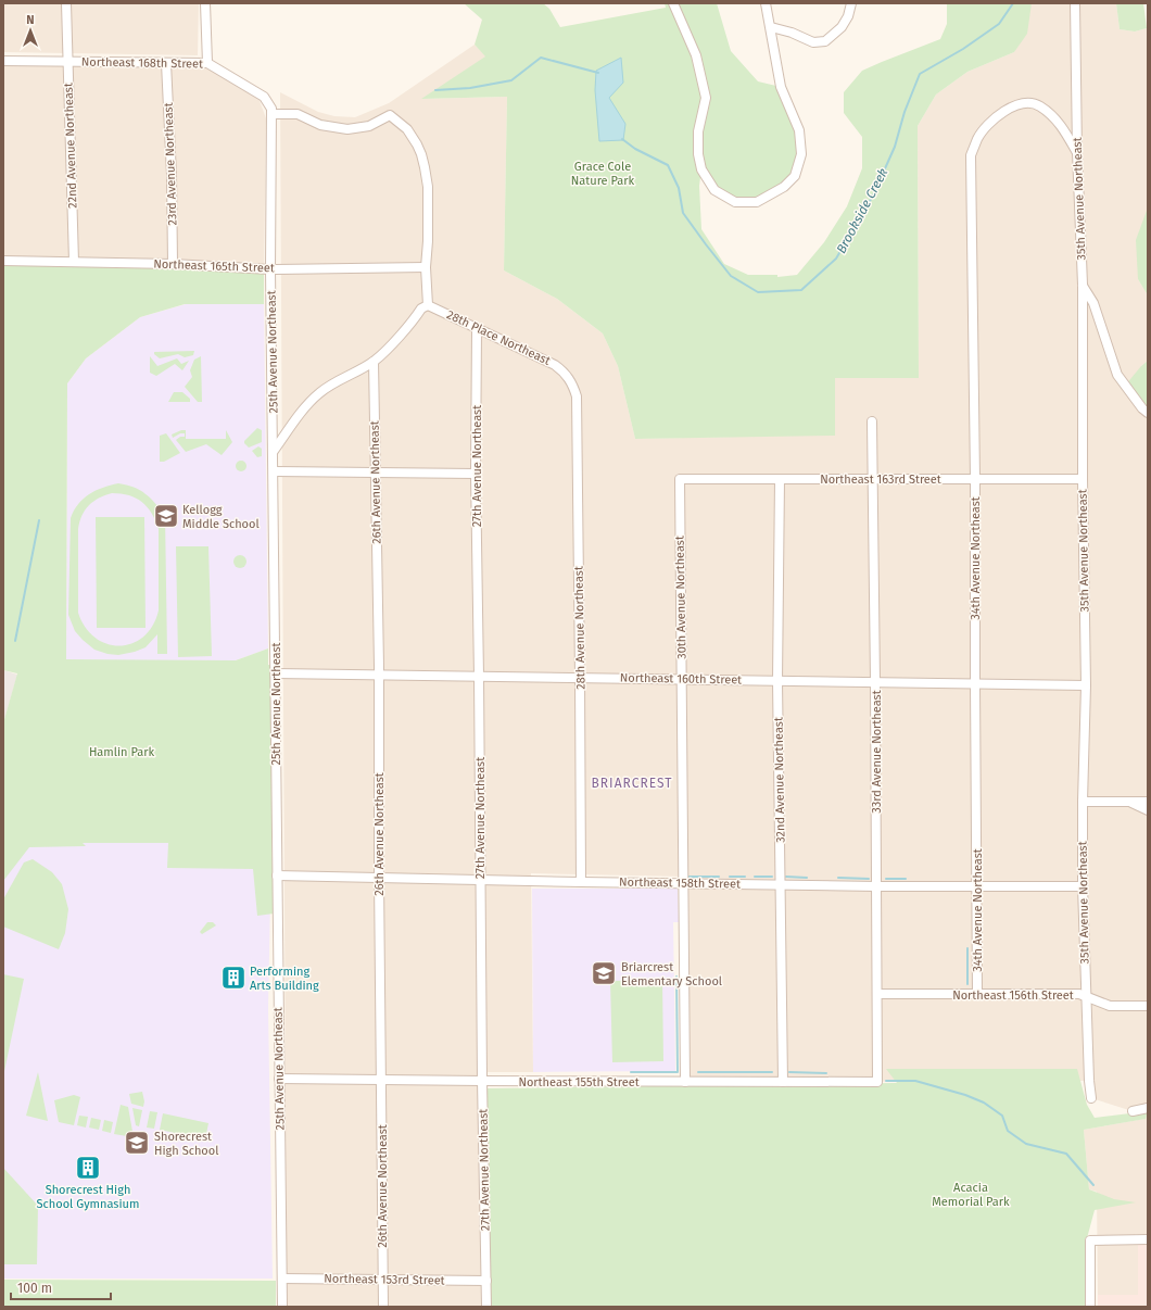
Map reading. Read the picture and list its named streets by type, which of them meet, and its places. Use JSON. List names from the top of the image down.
{
  "streets": {
    "street": [
      "Northeast 168th Street",
      "22nd Avenue Northeast",
      "23rd Avenue Northeast",
      "35th Avenue Northeast",
      "Northeast 165th Street",
      "28th Place Northeast",
      "25th Avenue Northeast",
      "27th Avenue Northeast",
      "Northeast 163rd Street",
      "26th Avenue Northeast",
      "34th Avenue Northeast",
      "30th Avenue Northeast",
      "28th Avenue Northeast",
      "Northeast 160th Street",
      "33rd Avenue Northeast",
      "32nd Avenue Northeast",
      "Northeast 158th Street",
      "Northeast 156th Street",
      "Northeast 155th Street",
      "Northeast 153rd Street"
    ]
  },
  "crossings": [
    ["Northeast 168th Street", "22nd Avenue Northeast"],
    ["Northeast 168th Street", "23rd Avenue Northeast"],
    ["Northeast 168th Street", "25th Avenue Northeast"],
    ["22nd Avenue Northeast", "Northeast 165th Street"],
    ["23rd Avenue Northeast", "Northeast 165th Street"],
    ["35th Avenue Northeast", "Northeast 163rd Street"],
    ["35th Avenue Northeast", "34th Avenue Northeast"],
    ["35th Avenue Northeast", "Northeast 160th Street"],
    ["35th Avenue Northeast", "Northeast 158th Street"],
    ["35th Avenue Northeast", "Northeast 156th Street"],
    ["Northeast 165th Street", "25th Avenue Northeast"],
    ["28th Place Northeast", "27th Avenue Northeast"],
    ["28th Place Northeast", "28th Avenue Northeast"],
    ["25th Avenue Northeast", "Northeast 160th Street"],
    ["25th Avenue Northeast", "Northeast 158th Street"],
    ["25th Avenue Northeast", "Northeast 155th Street"],
    ["25th Avenue Northeast", "Northeast 153rd Street"],
    ["27th Avenue Northeast", "Northeast 160th Street"],
    ["27th Avenue Northeast", "Northeast 158th Street"],
    ["27th Avenue Northeast", "Northeast 155th Street"],
    ["27th Avenue Northeast", "Northeast 153rd Street"],
    ["Northeast 163rd Street", "34th Avenue Northeast"],
    ["Northeast 163rd Street", "30th Avenue Northeast"],
    ["Northeast 163rd Street", "33rd Avenue Northeast"],
    ["Northeast 163rd Street", "32nd Avenue Northeast"],
    ["26th Avenue Northeast", "Northeast 160th Street"],
    ["26th Avenue Northeast", "Northeast 158th Street"],
    ["26th Avenue Northeast", "Northeast 155th Street"],
    ["26th Avenue Northeast", "Northeast 153rd Street"],
    ["34th Avenue Northeast", "Northeast 160th Street"],
    ["34th Avenue Northeast", "Northeast 158th Street"],
    ["34th Avenue Northeast", "Northeast 156th Street"],
    ["30th Avenue Northeast", "Northeast 160th Street"],
    ["30th Avenue Northeast", "Northeast 158th Street"],
    ["30th Avenue Northeast", "Northeast 155th Street"],
    ["28th Avenue Northeast", "Northeast 160th Street"],
    ["28th Avenue Northeast", "Northeast 158th Street"],
    ["Northeast 160th Street", "33rd Avenue Northeast"],
    ["Northeast 160th Street", "32nd Avenue Northeast"],
    ["33rd Avenue Northeast", "Northeast 158th Street"],
    ["33rd Avenue Northeast", "Northeast 156th Street"],
    ["33rd Avenue Northeast", "Northeast 155th Street"],
    ["32nd Avenue Northeast", "Northeast 158th Street"],
    ["32nd Avenue Northeast", "Northeast 155th Street"]
  ],
  "districts": ["BRIARCREST"],
  "water": ["Brookside Creek"],
  "parks": ["Grace Cole Nature Park", "Hamlin Park", "Acacia Memorial Park"],
  "places": {
    "school or university": ["Kellogg Middle School", "Briarcrest Elementary School", "Shorecrest High School"],
    "building": ["Performing Arts Building", "Shorecrest High School Gymnasium"]
  },
  "scale_bar": "100 m",
  "north": "top"
}
